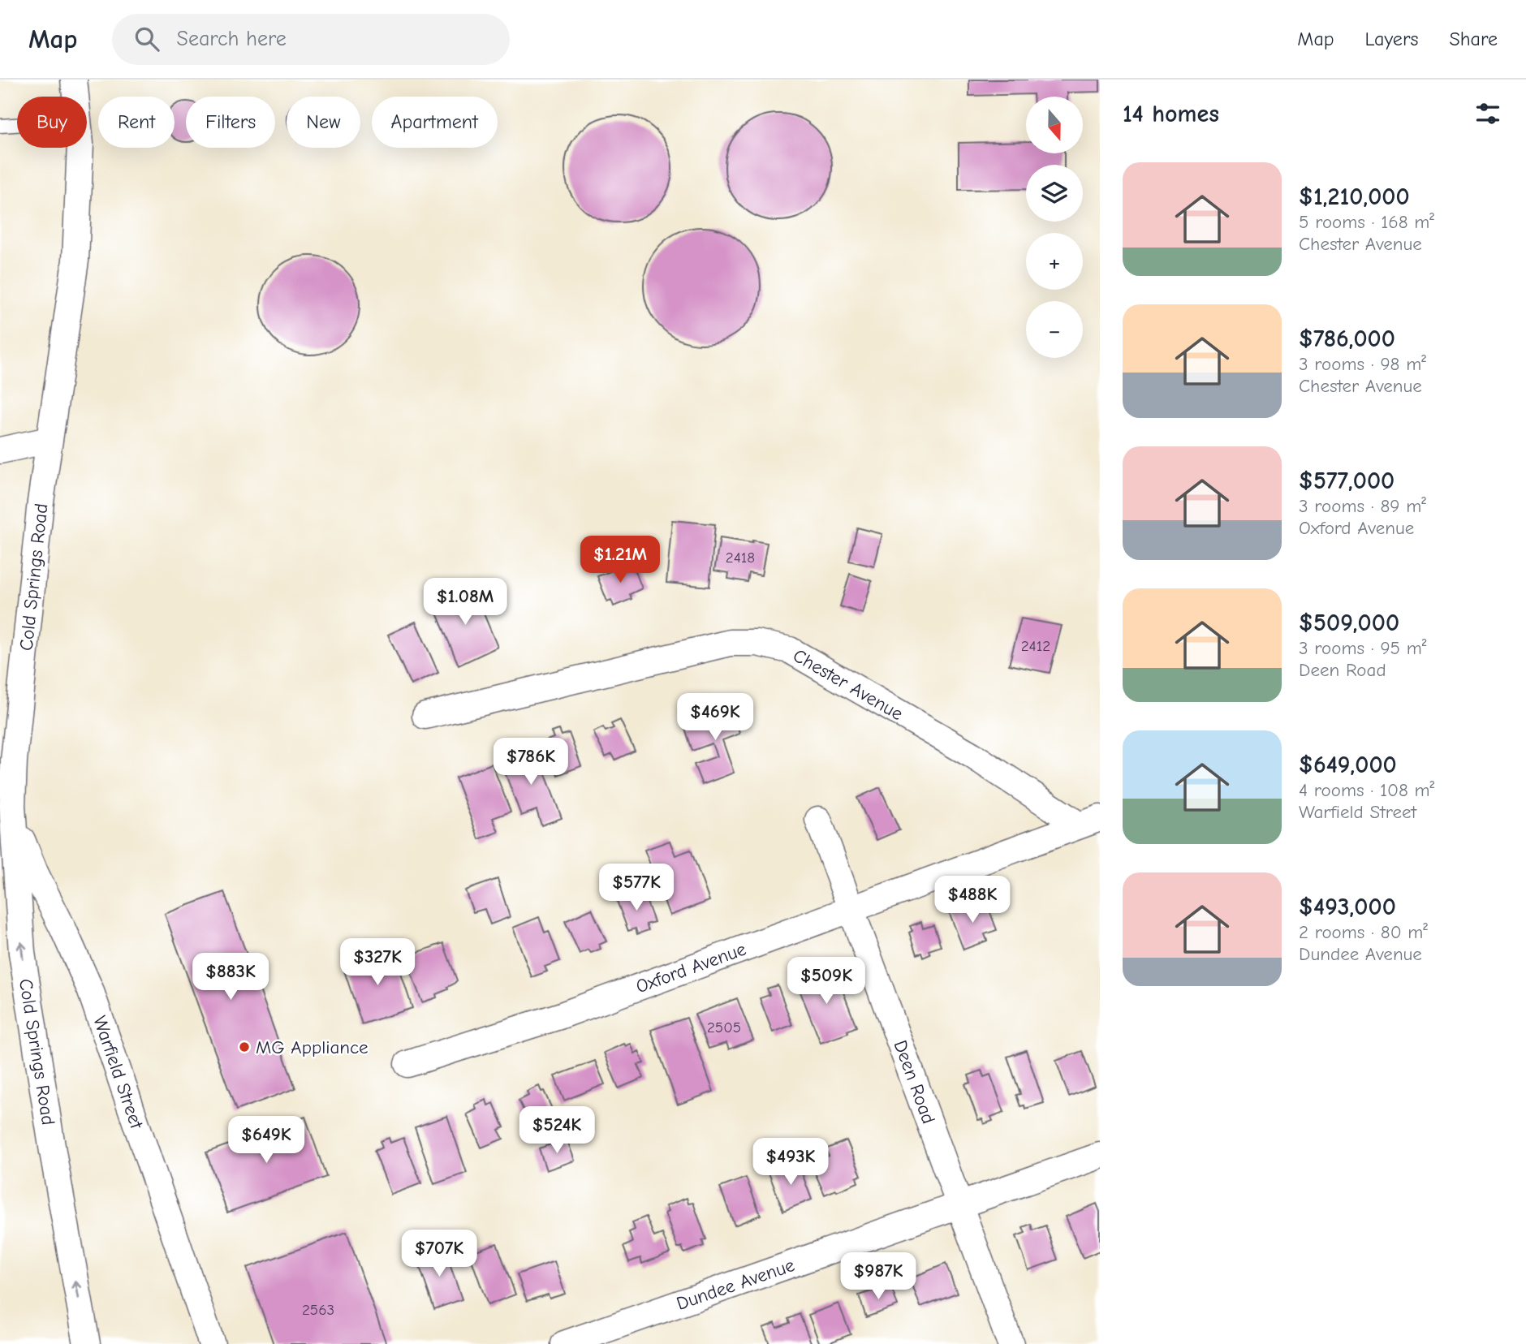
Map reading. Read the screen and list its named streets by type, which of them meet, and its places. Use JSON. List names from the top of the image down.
{
  "streets": {
    "street": [
      "Cold Springs Road",
      "Chester Avenue",
      "Oxford Avenue",
      "Warfield Street",
      "Deen Road",
      "Dundee Avenue"
    ]
  },
  "crossings": [
    ["Cold Springs Road", "Warfield Street"],
    ["Chester Avenue", "Oxford Avenue"],
    ["Oxford Avenue", "Deen Road"],
    ["Deen Road", "Dundee Avenue"]
  ],
  "one_way": ["Cold Springs Road"],
  "places": ["MG Appliance"],
  "house_numbers": [
    "2418",
    "2412",
    "2505",
    "2563"
  ],
  "north": "bottom",
  "page": {
    "header": "Map",
    "search": "Search here",
    "nav": ["Map", "Layers", "Share"],
    "heading": "14 homes",
    "map_buttons": ["+", "−"],
    "chip": [
      "Buy",
      "Rent",
      "Filters",
      "New",
      "Apartment"
    ],
    "list": [
      {
        "name": "$1,210,000",
        "note": "5 rooms · 168 m² · Chester Avenue"
      },
      {
        "name": "$786,000",
        "note": "3 rooms · 98 m² · Chester Avenue"
      },
      {
        "name": "$577,000",
        "note": "3 rooms · 89 m² · Oxford Avenue"
      },
      {
        "name": "$509,000",
        "note": "3 rooms · 95 m² · Deen Road"
      },
      {
        "name": "$649,000",
        "note": "4 rooms · 108 m² · Warfield Street"
      },
      {
        "name": "$493,000",
        "note": "2 rooms · 80 m² · Dundee Avenue"
      }
    ],
    "price": [
      "$1.21M",
      "$1.08M",
      "$469K",
      "$786K",
      "$577K",
      "$488K",
      "$327K",
      "$883K",
      "$509K",
      "$524K",
      "$649K",
      "$493K",
      "$707K",
      "$987K"
    ]
  }
}
